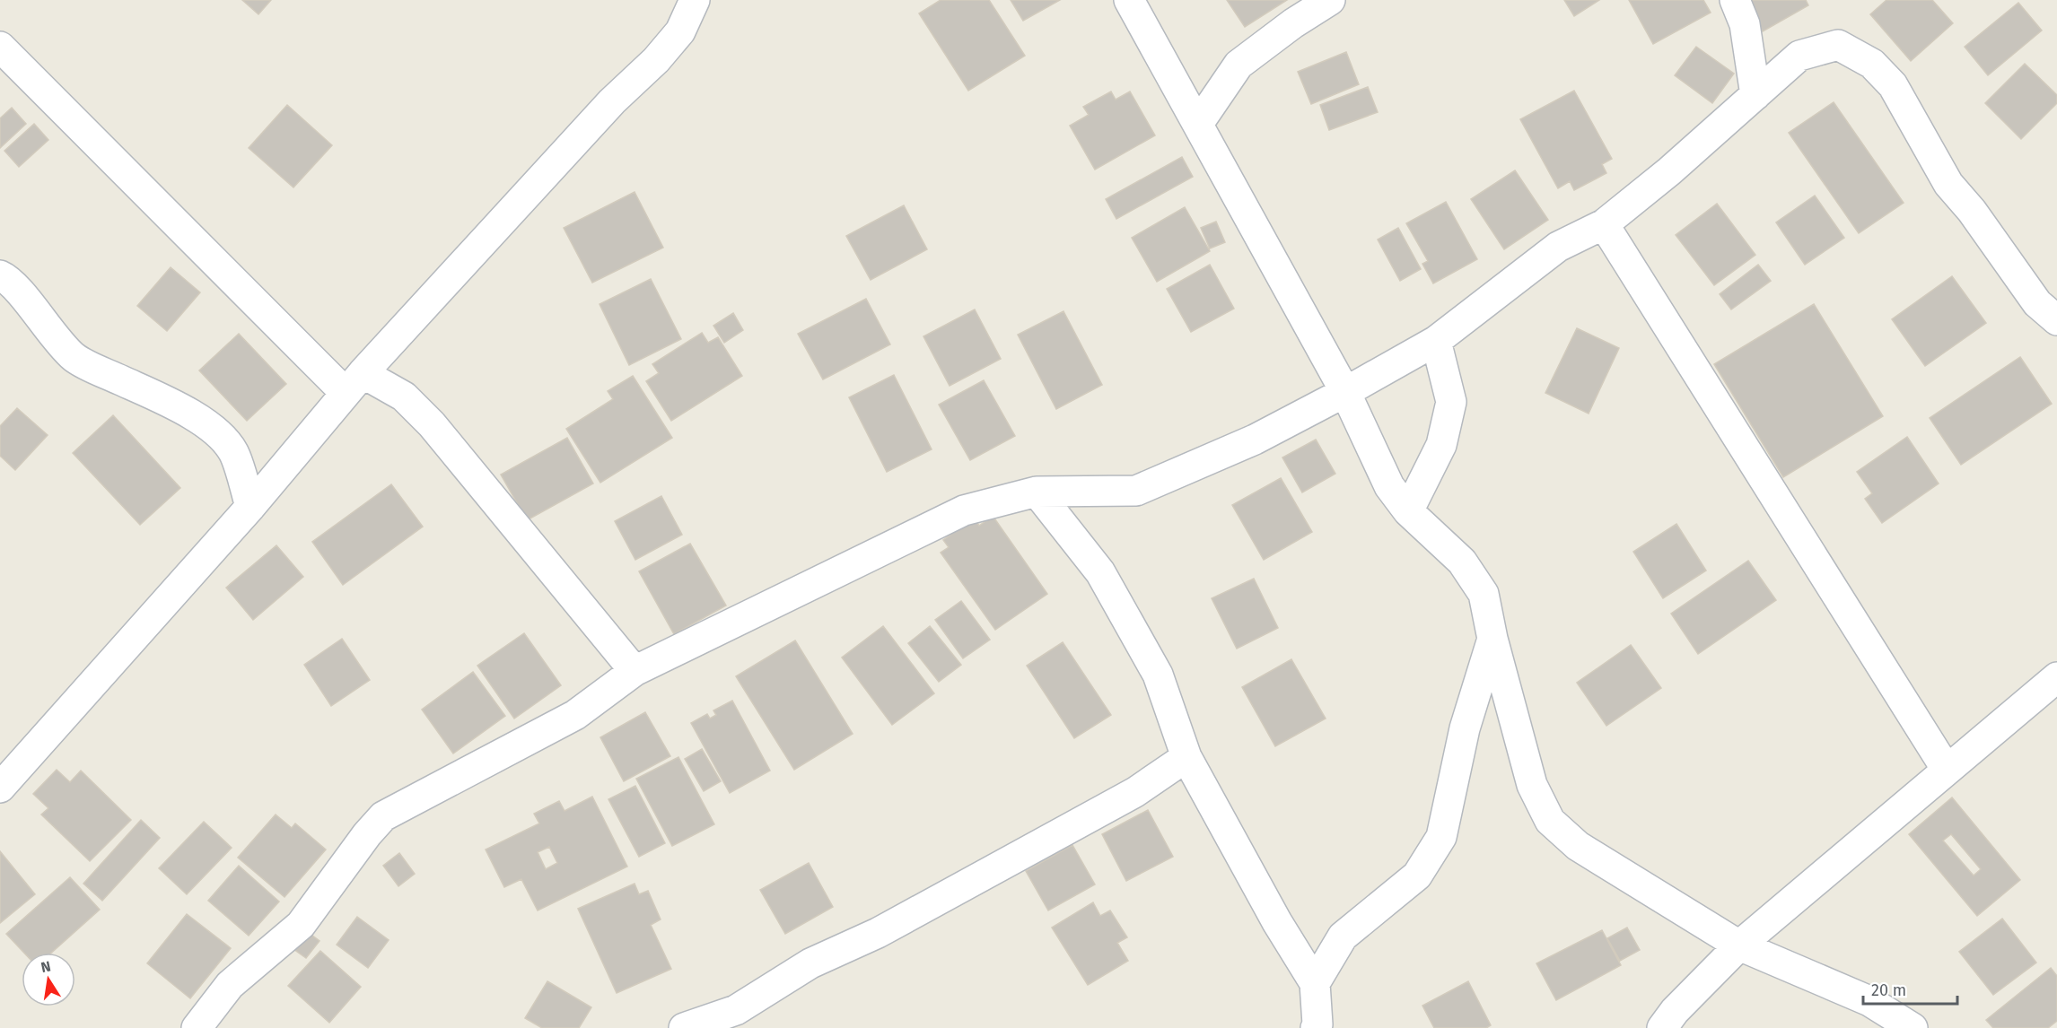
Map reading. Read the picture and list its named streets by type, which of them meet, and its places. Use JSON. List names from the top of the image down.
{
  "scale_bar": "20 m",
  "north": "top"
}
